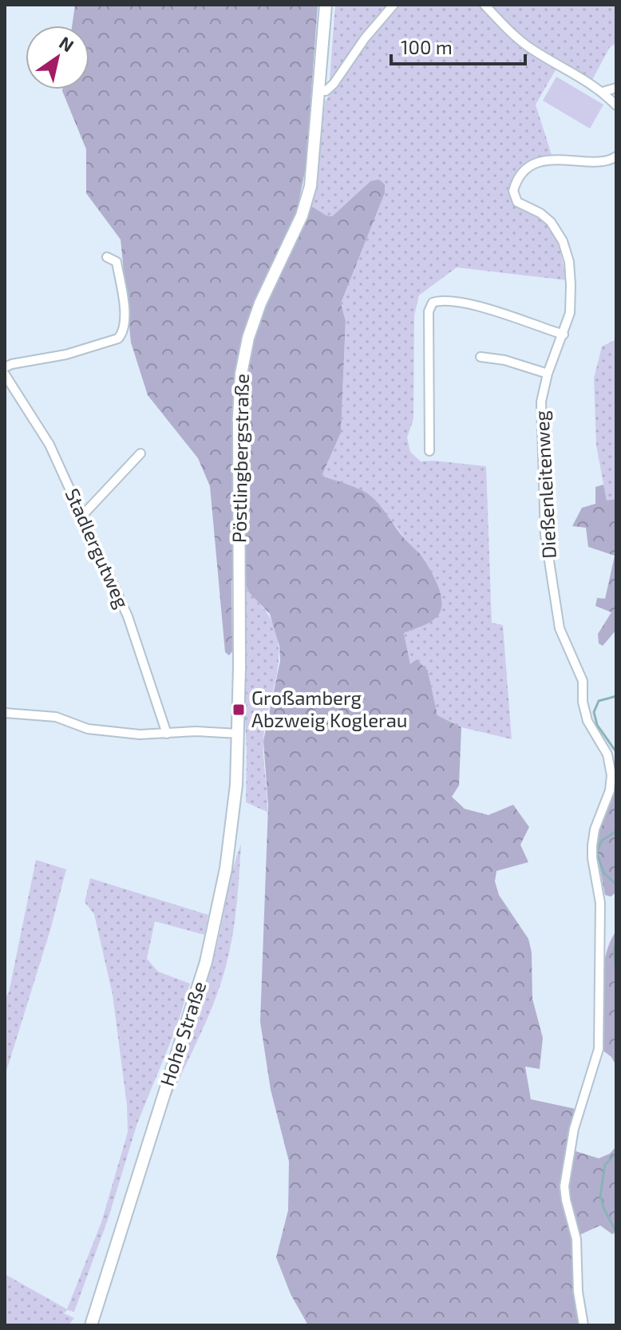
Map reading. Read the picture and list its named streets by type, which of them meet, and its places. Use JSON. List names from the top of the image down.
{
  "streets": {
    "main road": ["Pöstlingbergstraße", "Hohe Straße"],
    "street": ["Dießenleitenweg", "Stadlergutweg"]
  },
  "crossings": [
    ["Pöstlingbergstraße", "Hohe Straße"]
  ],
  "places": {
    "transit": ["Großamberg Abzweig Koglerau"]
  },
  "scale_bar": "100 m",
  "north": "top right"
}
